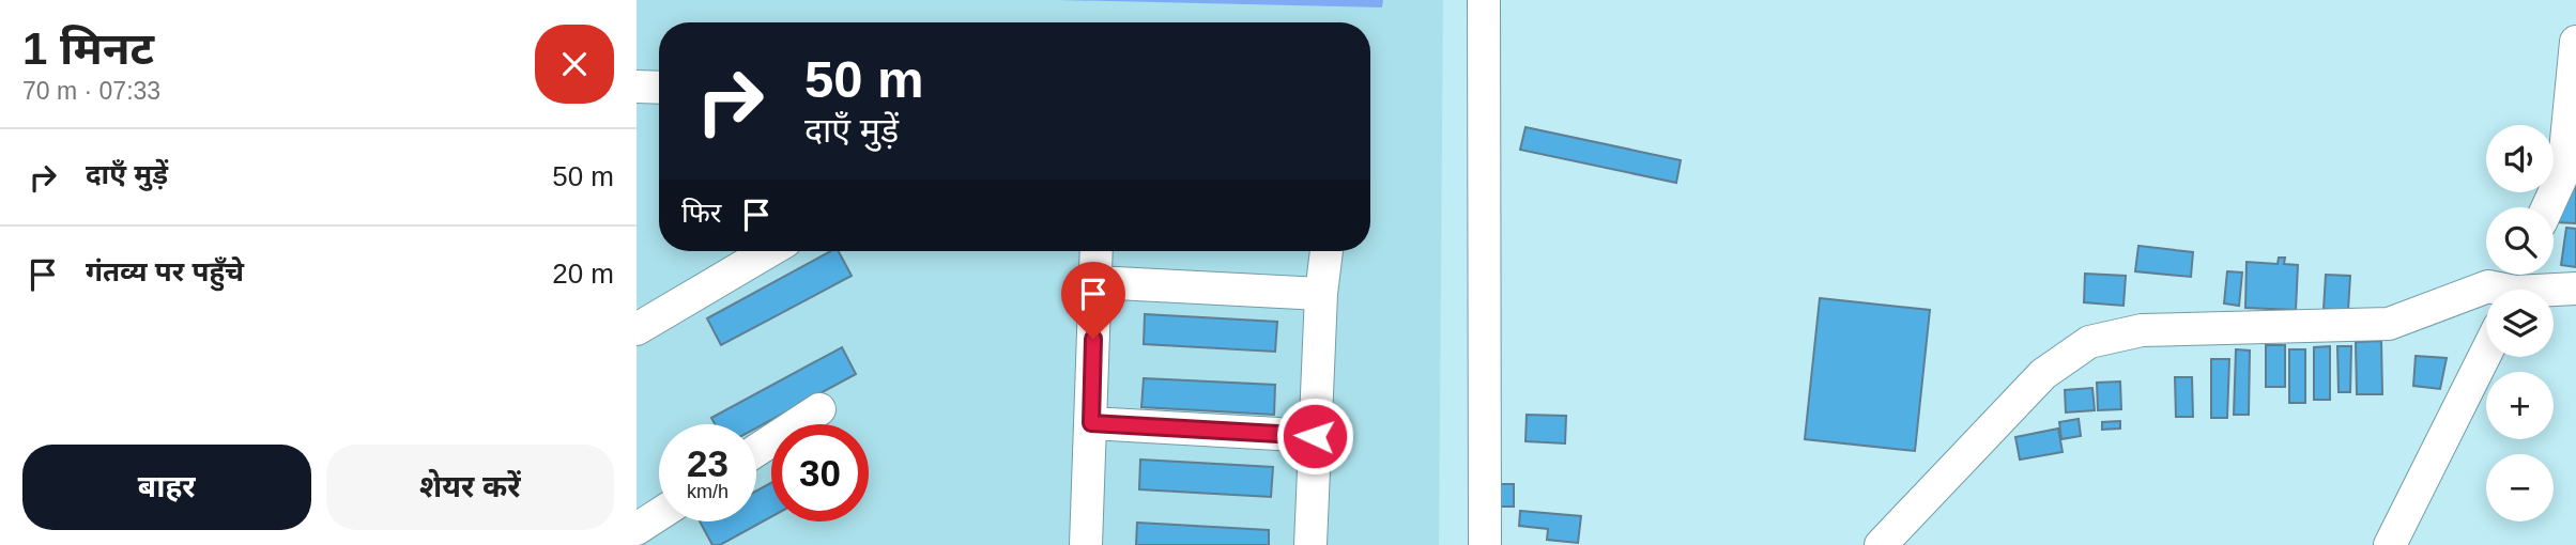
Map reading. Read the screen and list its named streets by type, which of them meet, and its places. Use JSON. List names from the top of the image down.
{
  "page": {
    "heading": ["1 मिनट", "70 m · 07:33"],
    "turn": ["50 m", "दाएँ मुड़ें"],
    "map_buttons": ["+", "−"],
    "list": [
      {
        "name": "दाएँ मुड़ें",
        "value": "50 m"
      },
      {
        "name": "गंतव्य पर पहुँचे",
        "value": "20 m"
      }
    ],
    "then": "फिर",
    "speed": "23 km/h",
    "limit": "30",
    "buttons": ["बाहर", "शेयर करें"]
  }
}
